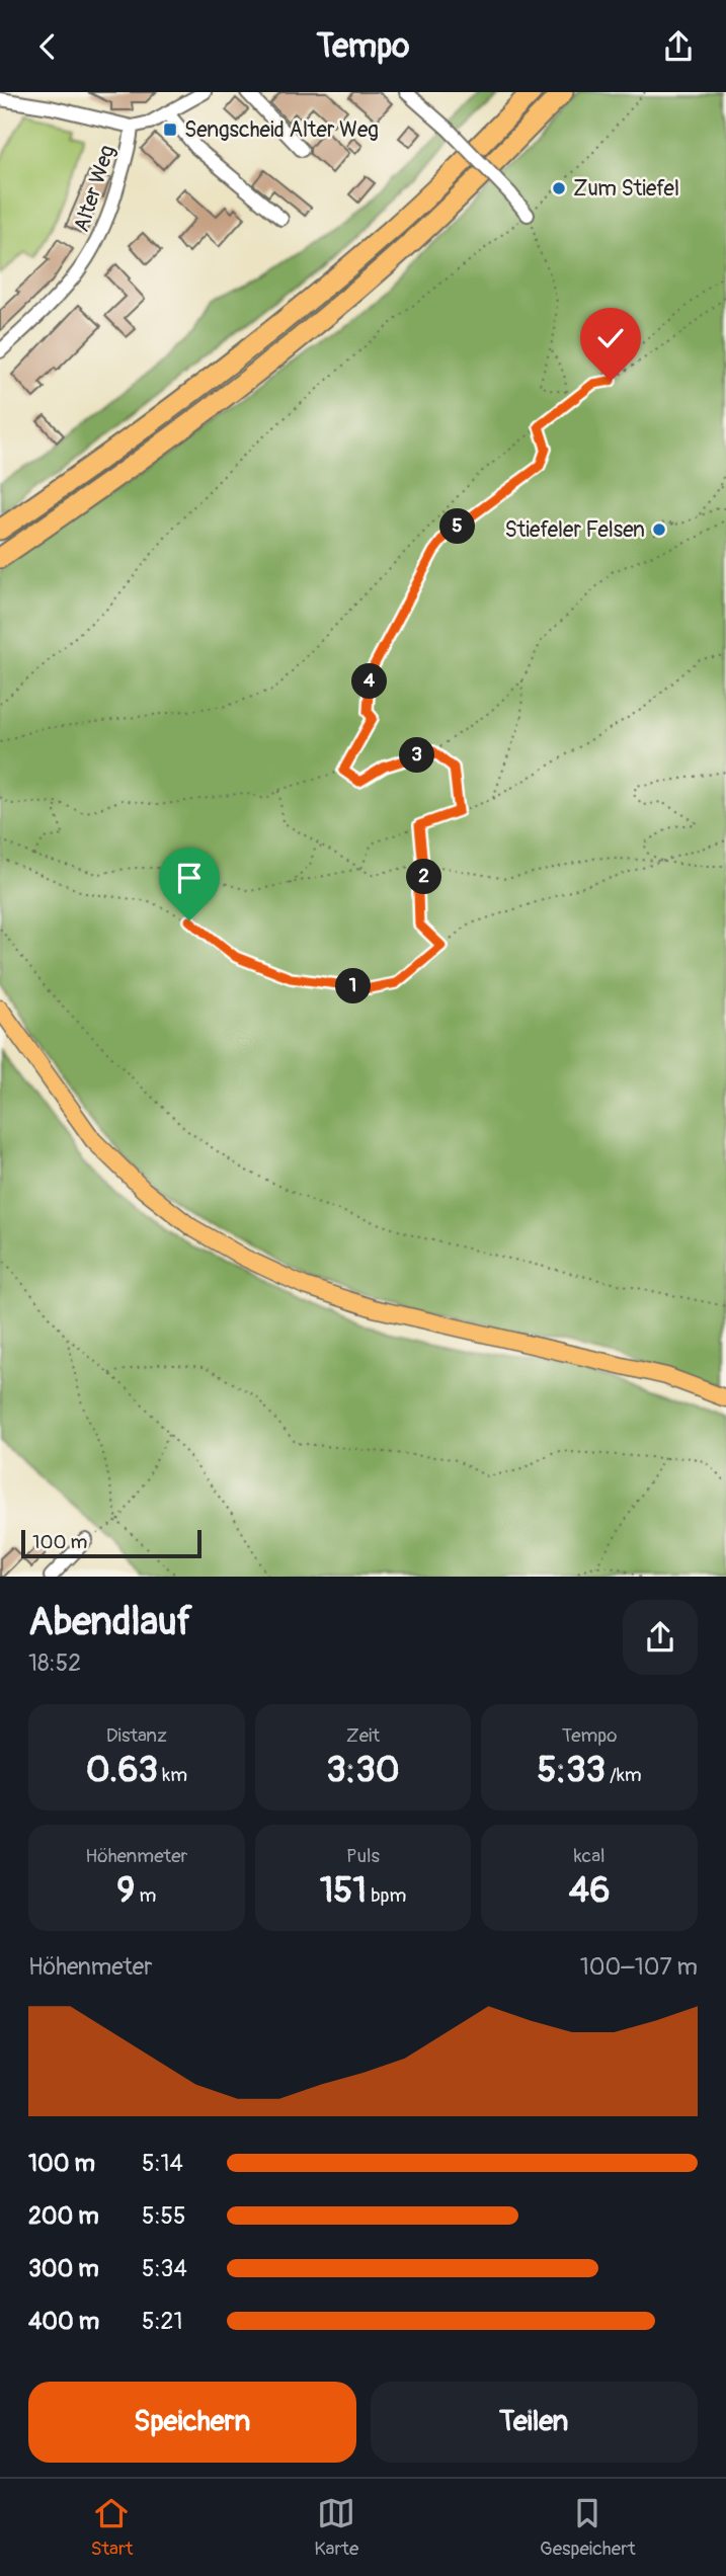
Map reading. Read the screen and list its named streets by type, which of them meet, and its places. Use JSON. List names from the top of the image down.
{
  "streets": {
    "street": ["Alter Weg"]
  },
  "places": {
    "transit": ["Sengscheid Alter Weg"],
    "other": ["Zum Stiefel", "Stiefeler Felsen"]
  },
  "scale_bar": "100 m",
  "page": {
    "header": "Tempo",
    "pins": [
      "5",
      "4",
      "3",
      "2",
      "1"
    ],
    "scale": "100 m",
    "heading": ["Abendlauf", "18:52"],
    "stats": [
      ["Distanz", "0.63 km"],
      ["Zeit", "3:30"],
      ["Tempo", "5:33 /km"],
      ["Höhenmeter", "9 m"],
      ["Puls", "151 bpm"],
      ["kcal", "46"]
    ],
    "chart": ["Höhenmeter", "100–107 m"],
    "list": [
      {
        "name": "100 m",
        "note": "5:14"
      },
      {
        "name": "200 m",
        "note": "5:55"
      },
      {
        "name": "300 m",
        "note": "5:34"
      },
      {
        "name": "400 m",
        "note": "5:21"
      }
    ],
    "buttons": ["Speichern", "Teilen"],
    "tabs": ["Start", "Karte", "Gespeichert"]
  }
}
